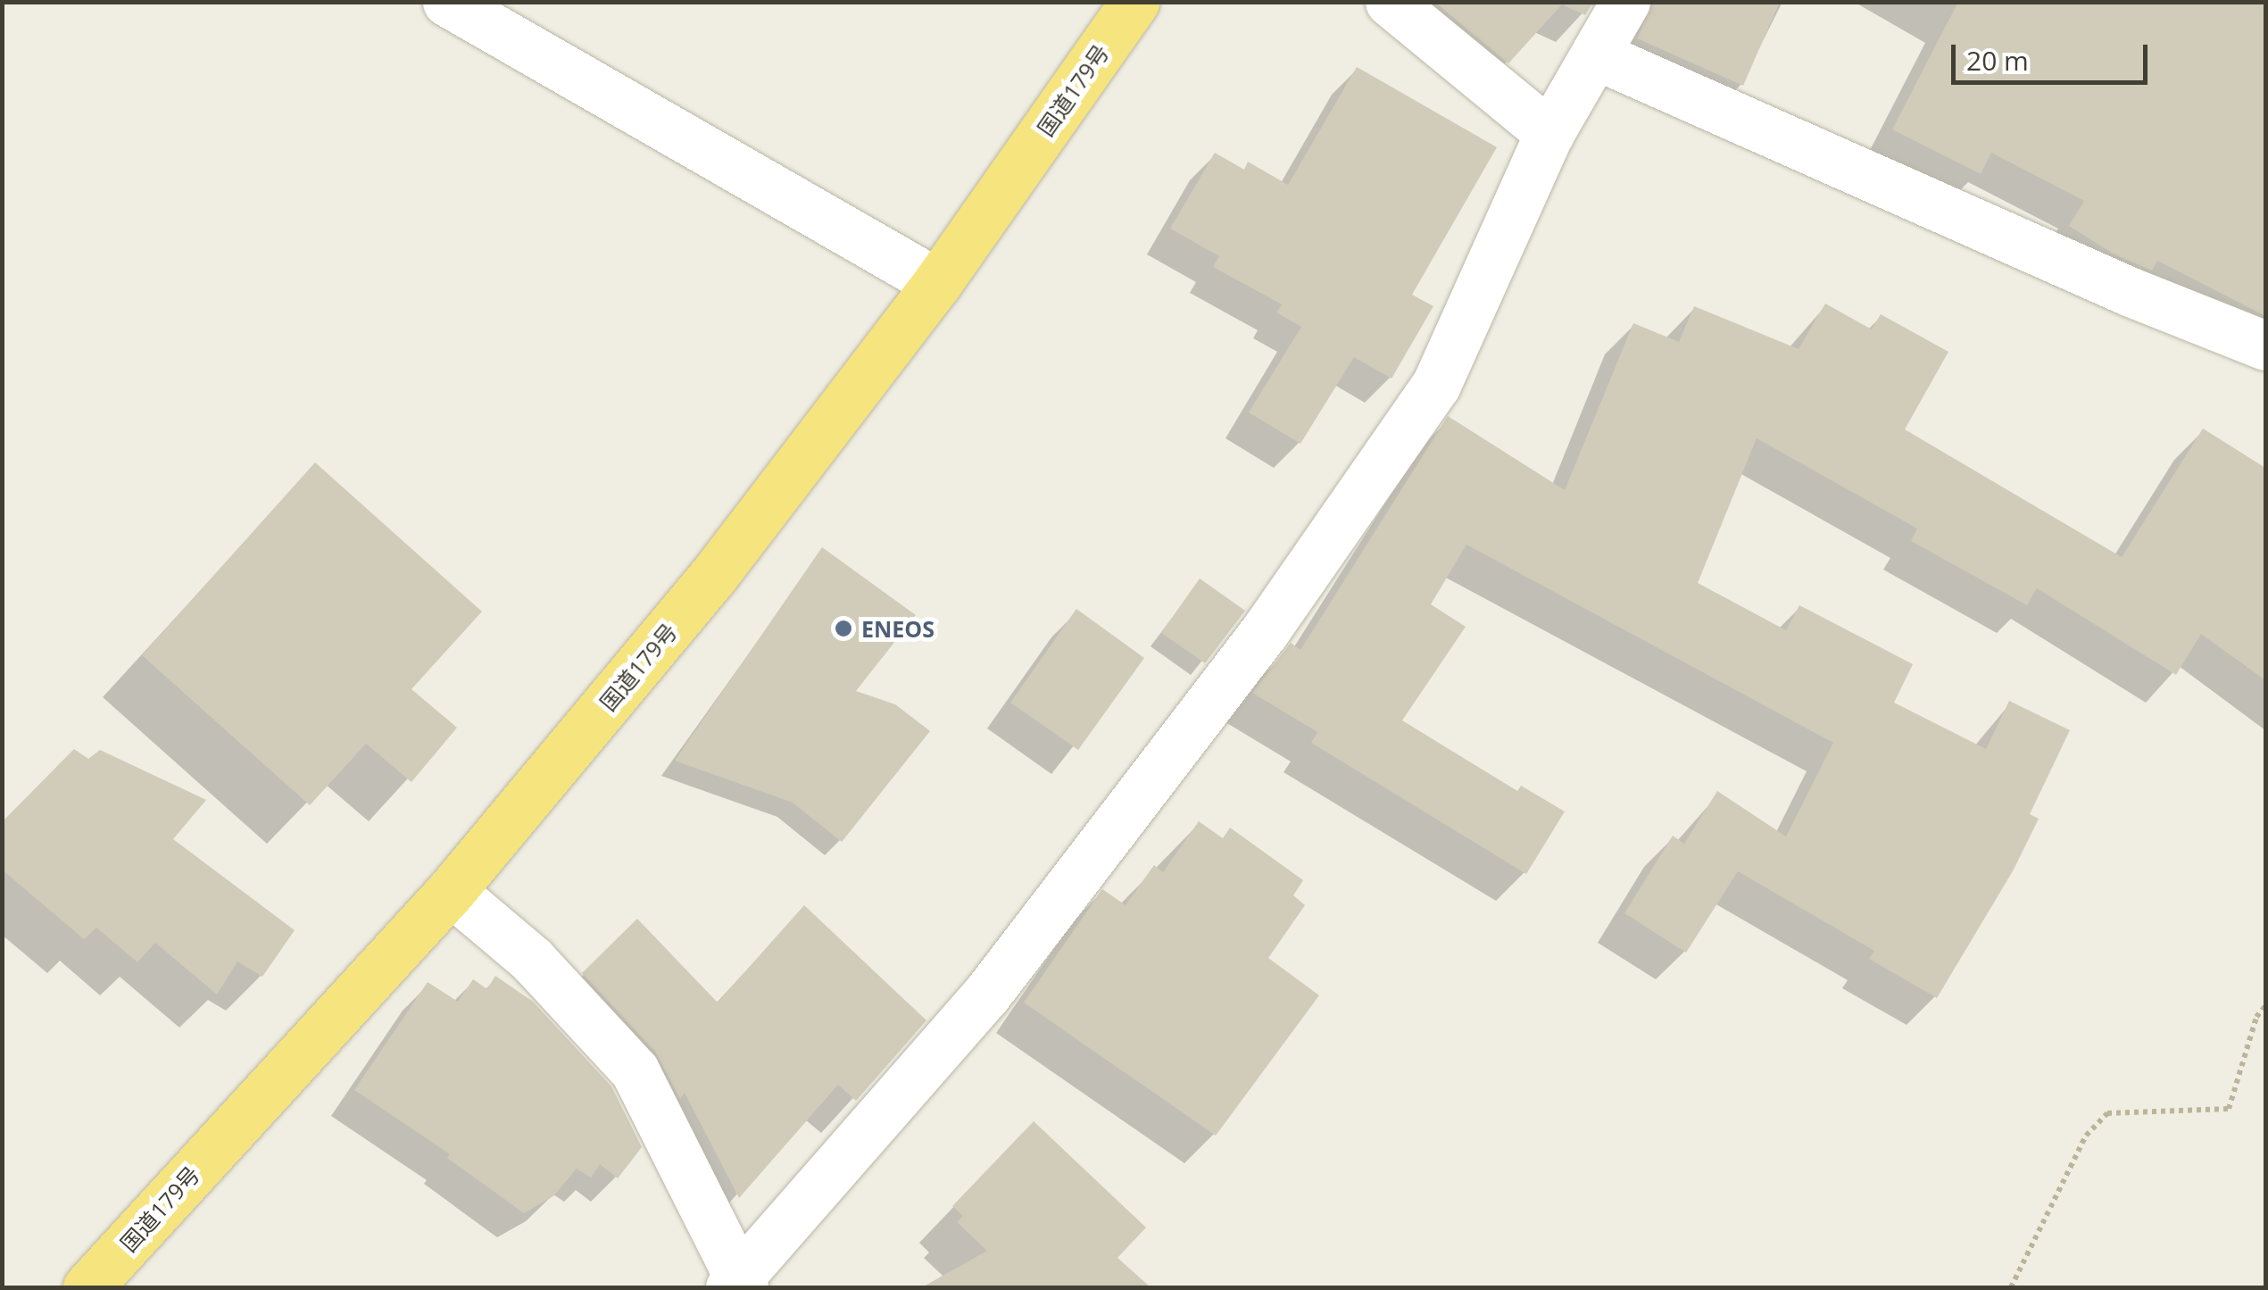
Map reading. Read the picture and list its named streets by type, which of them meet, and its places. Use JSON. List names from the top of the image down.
{
  "streets": {
    "highway": ["国道179号"]
  },
  "places": ["ENEOS"],
  "scale_bar": "20 m"
}
